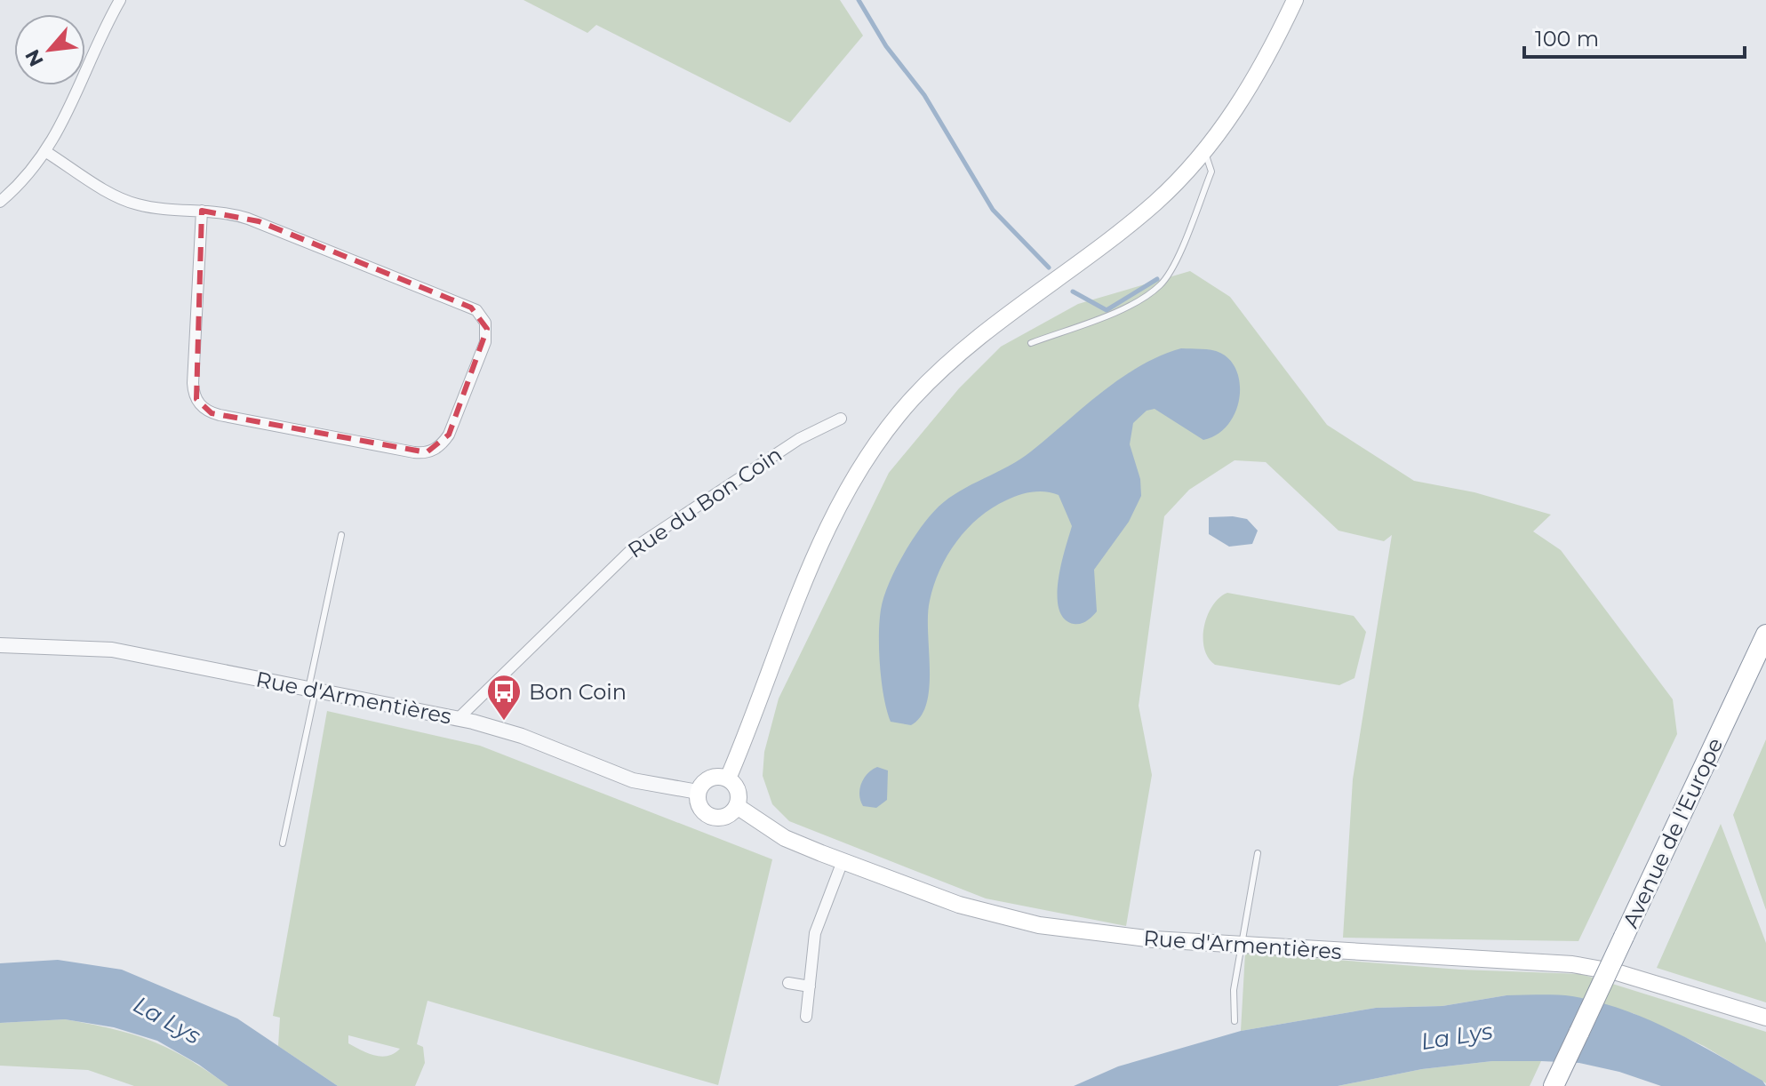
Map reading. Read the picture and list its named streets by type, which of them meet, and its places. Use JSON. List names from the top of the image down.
{
  "streets": {
    "highway": ["Avenue de l'Europe"],
    "main road": ["Rue d'Armentières"],
    "street": ["Rue du Bon Coin"]
  },
  "crossings": [
    ["Rue du Bon Coin", "Rue d'Armentières"]
  ],
  "water": ["La Lys"],
  "places": {
    "bus stop": ["Bon Coin"]
  },
  "scale_bar": "100 m",
  "north": "bottom left"
}
